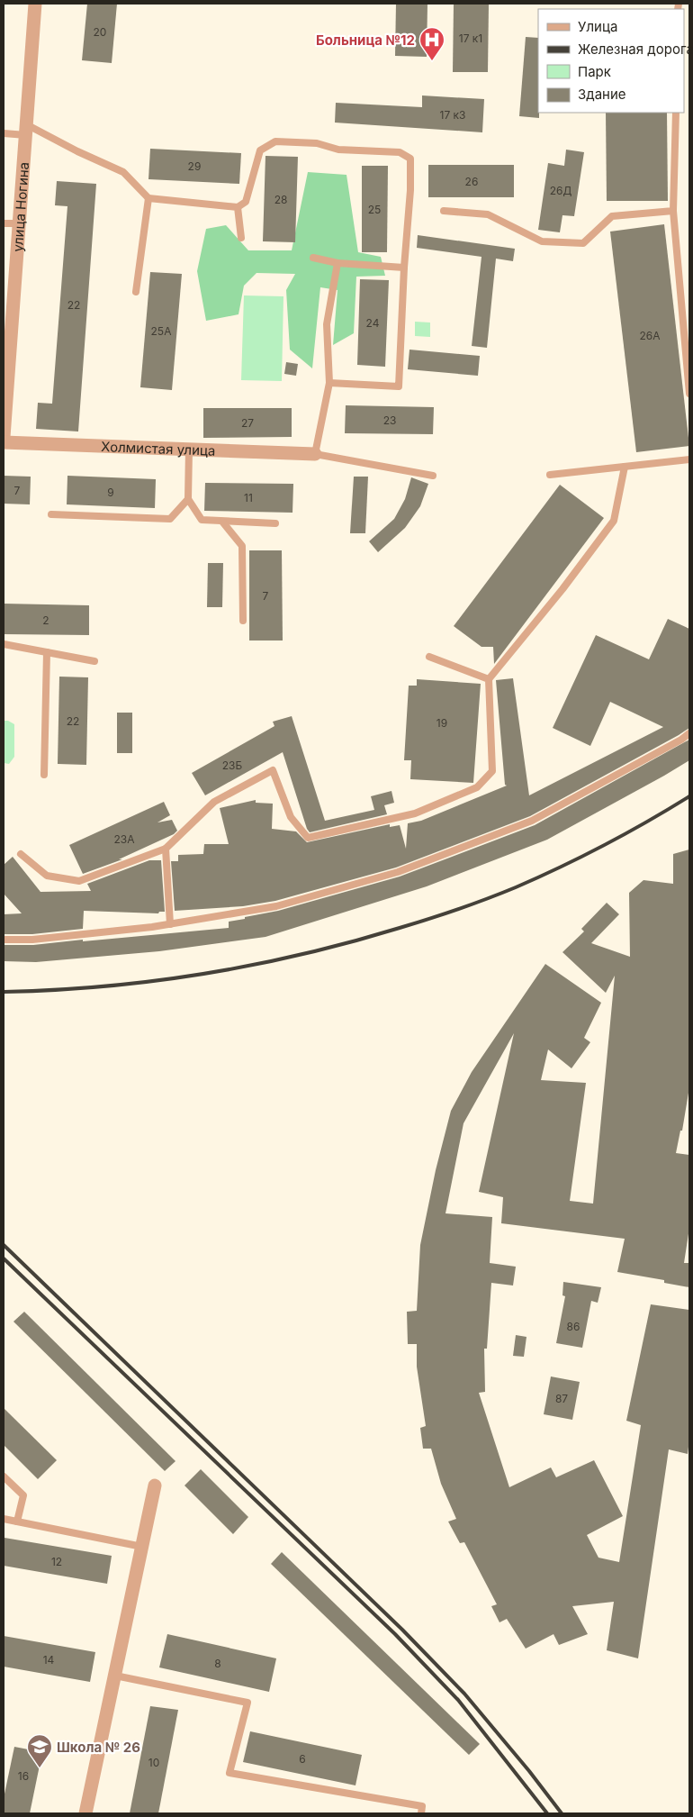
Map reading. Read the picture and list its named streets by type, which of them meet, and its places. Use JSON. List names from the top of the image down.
{
  "streets": {
    "street": ["улица Ногина", "Холмистая улица"]
  },
  "places": {
    "hospital": ["Больница №12"],
    "school or university": ["Школа № 26"]
  },
  "house_numbers": [
    "20",
    "17 к1",
    "17 к3",
    "29",
    "26",
    "26Д",
    "28",
    "25",
    "22",
    "24",
    "25А",
    "26А",
    "23",
    "27",
    "7",
    "9",
    "11",
    "7",
    "2",
    "22",
    "19",
    "23Б",
    "23А",
    "86",
    "87",
    "12",
    "14",
    "8",
    "6",
    "10",
    "16"
  ],
  "legend": [
    "Улица",
    "Железная дорога",
    "Парк",
    "Здание"
  ]
}
